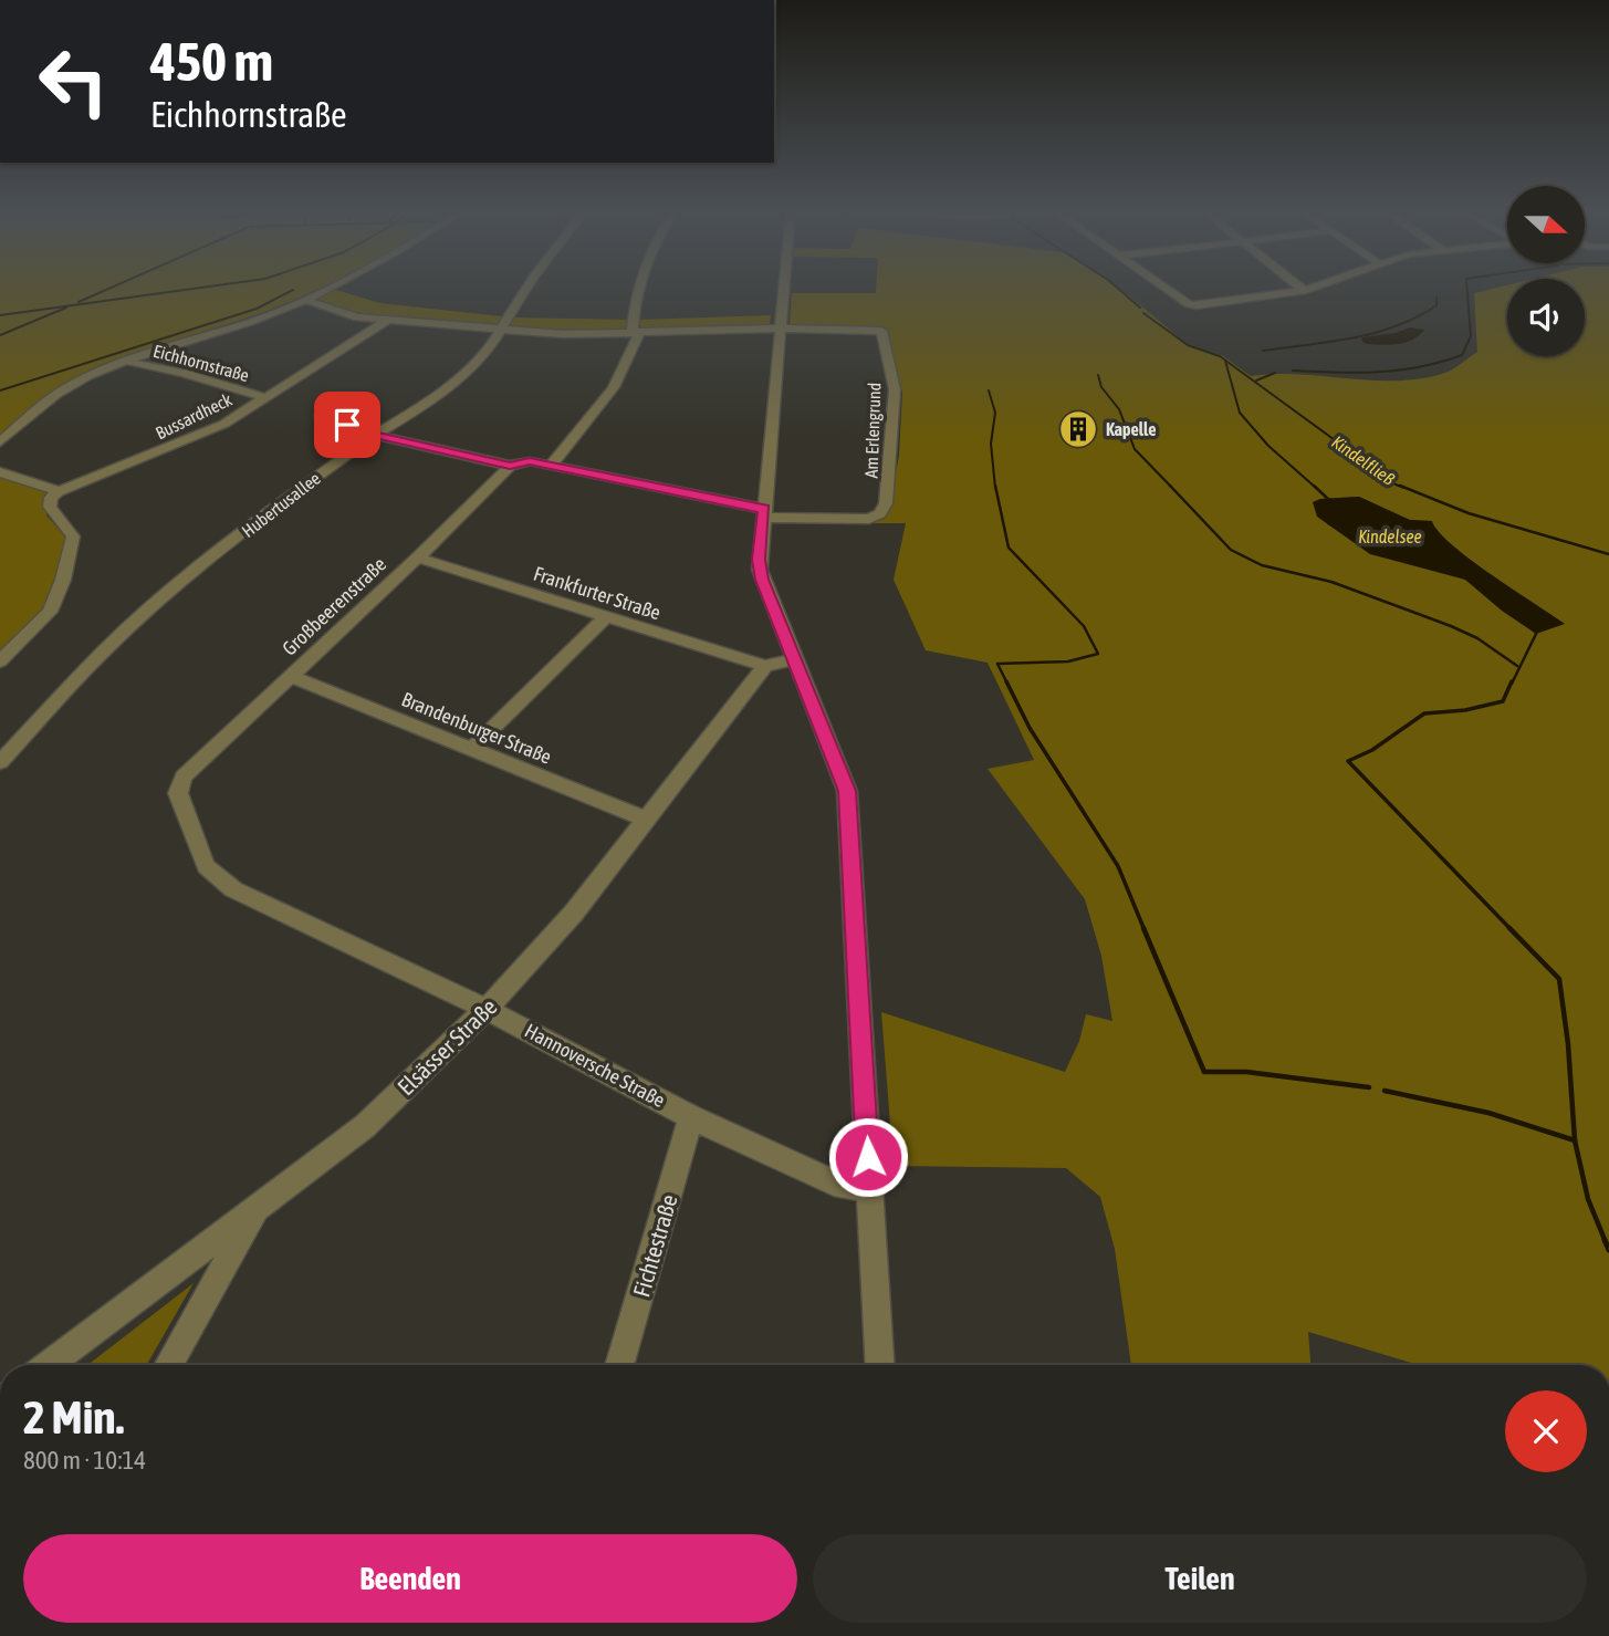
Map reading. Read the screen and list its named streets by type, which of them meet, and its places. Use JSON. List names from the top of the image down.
{
  "streets": {
    "street": [
      "Eichhornstraße",
      "Bussardheck",
      "Am Erlengrund",
      "Hubertusallee",
      "Frankfurter Straße",
      "Großbeerenstraße",
      "Brandenburger Straße",
      "Elsässer Straße",
      "Hannoversche Straße",
      "Fichtestraße"
    ]
  },
  "crossings": [
    ["Eichhornstraße", "Bussardheck"],
    ["Frankfurter Straße", "Großbeerenstraße"],
    ["Frankfurter Straße", "Elsässer Straße"],
    ["Großbeerenstraße", "Brandenburger Straße"],
    ["Großbeerenstraße", "Hannoversche Straße"],
    ["Brandenburger Straße", "Elsässer Straße"],
    ["Elsässer Straße", "Hannoversche Straße"],
    ["Hannoversche Straße", "Fichtestraße"]
  ],
  "water": ["Kindelfließ", "Kindelsee"],
  "places": {
    "building": ["Kapelle"]
  },
  "north": "right",
  "page": {
    "turn": ["450 m", "Eichhornstraße"],
    "heading": ["2 Min.", "800 m · 10:14"],
    "buttons": ["Beenden", "Teilen"]
  }
}
